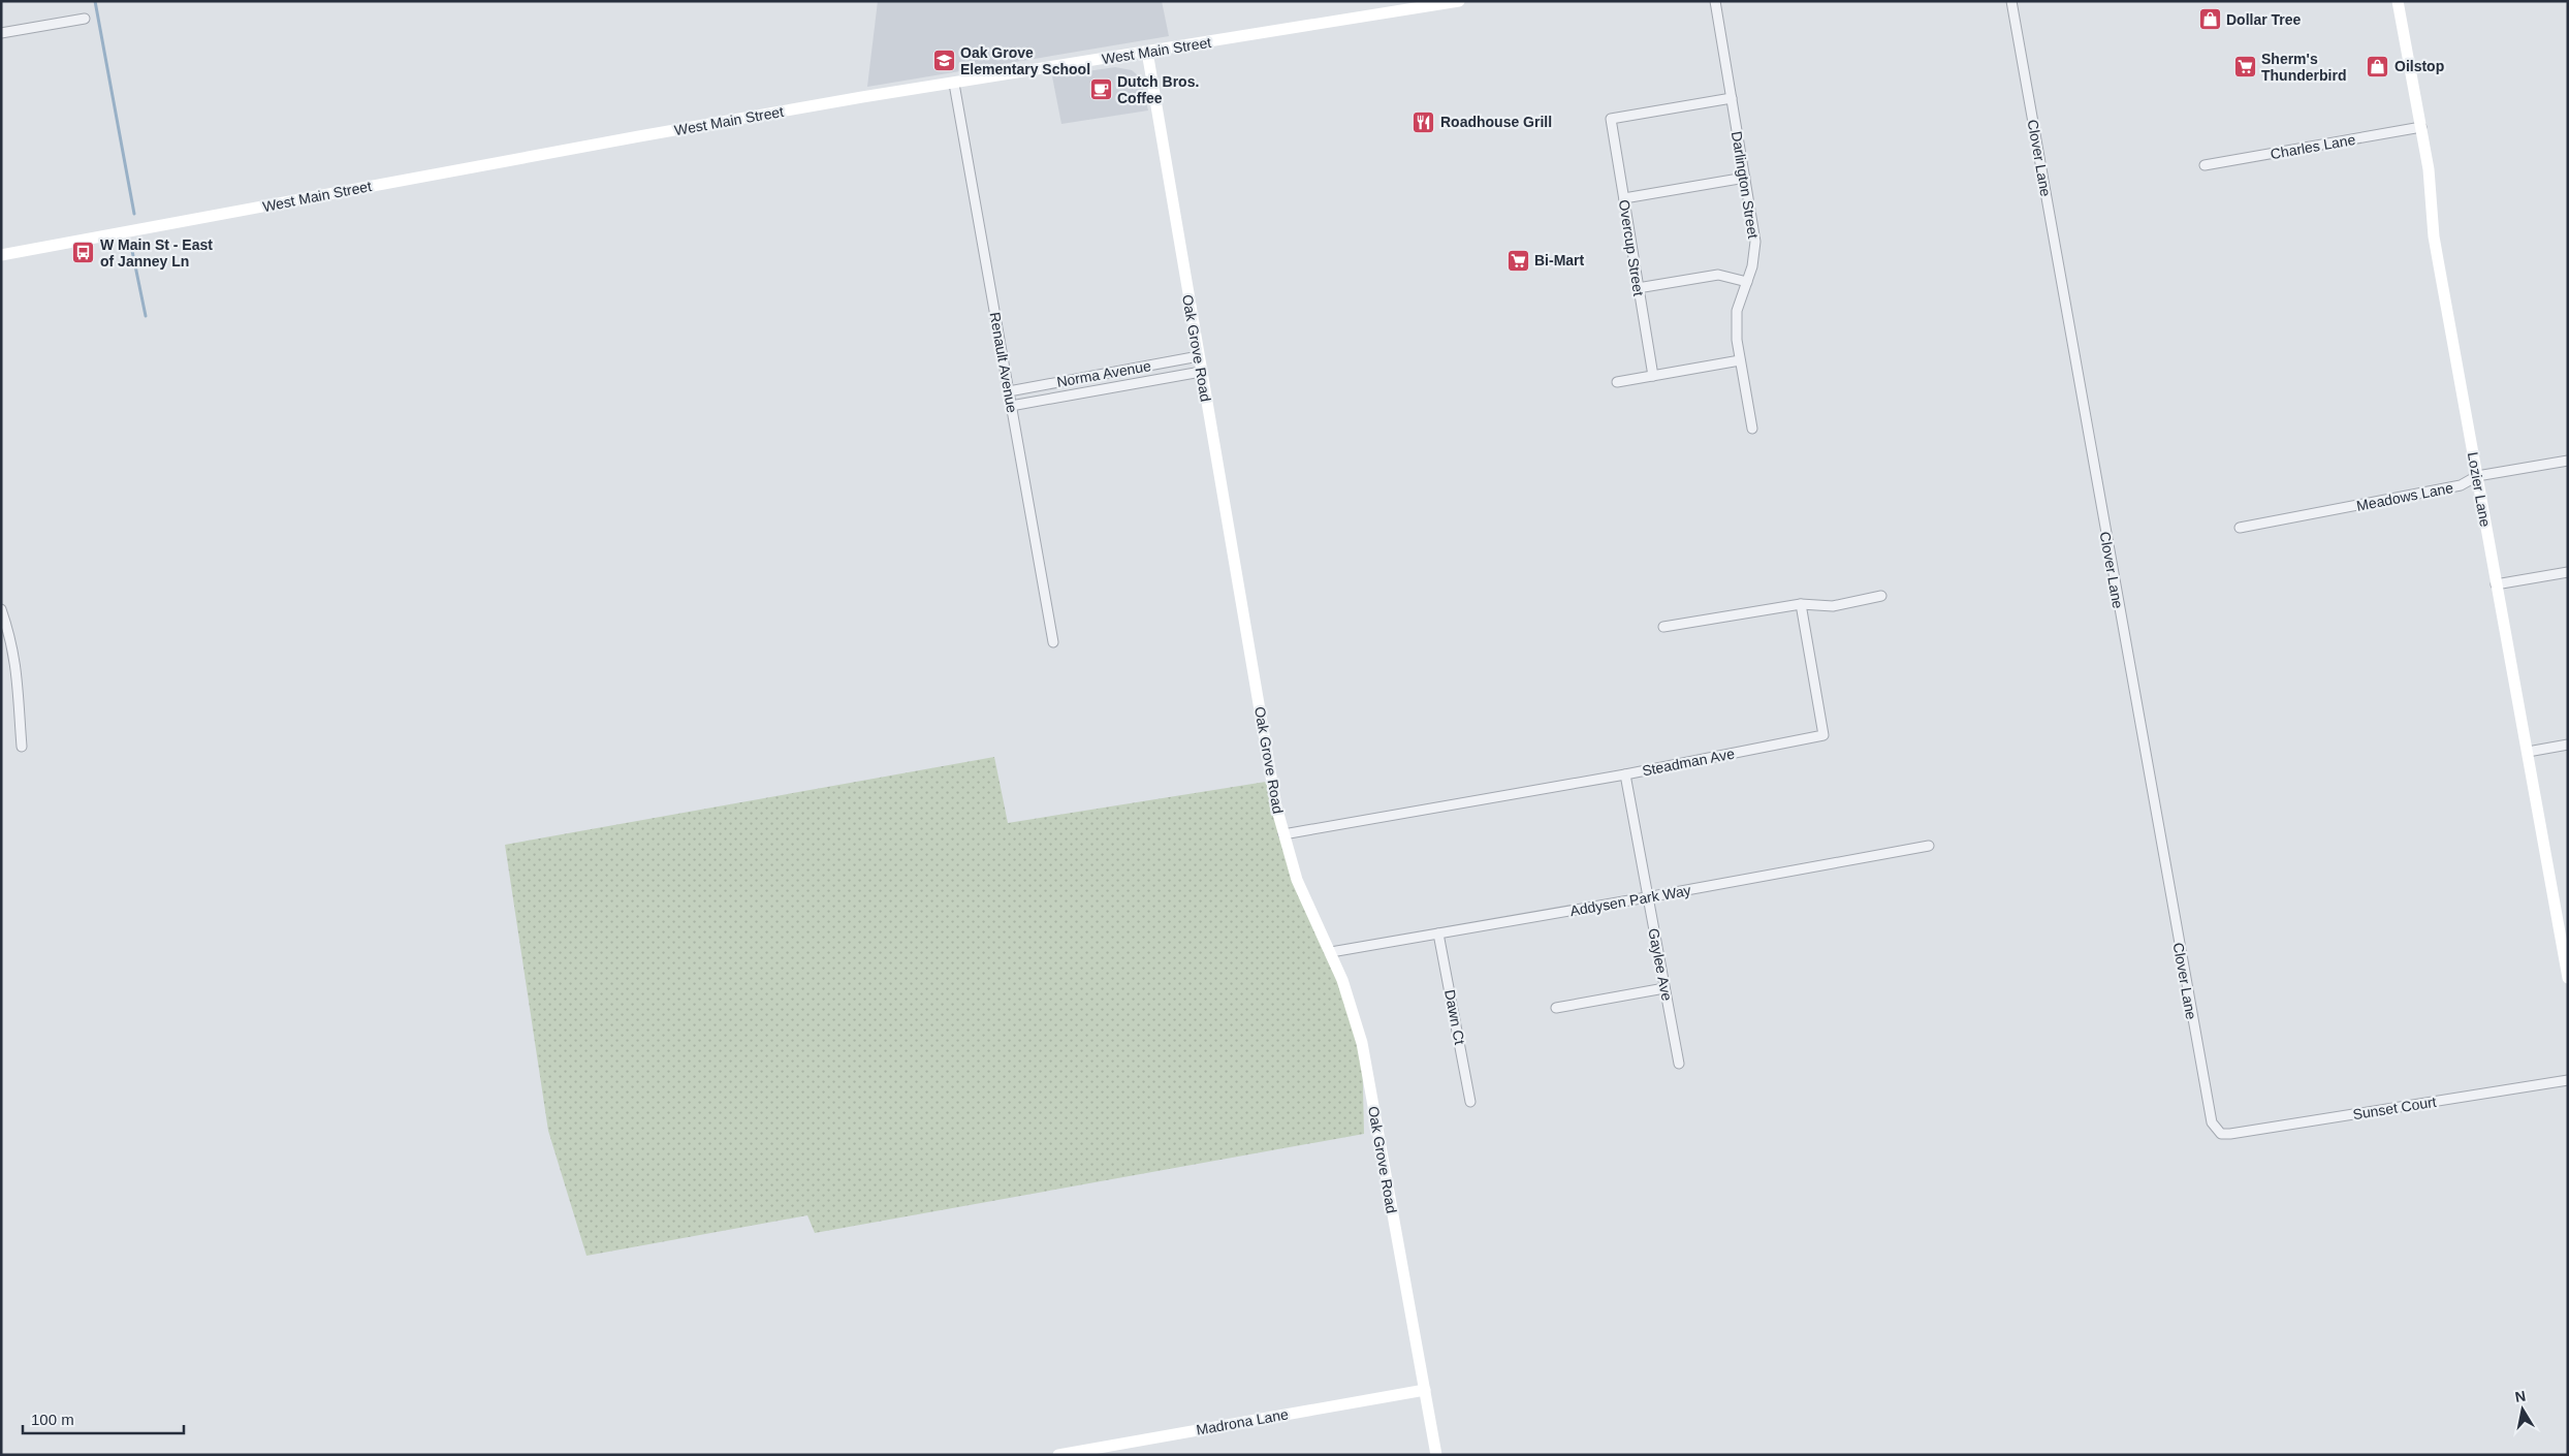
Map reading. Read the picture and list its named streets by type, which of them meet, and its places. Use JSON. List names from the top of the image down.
{
  "streets": {
    "main road": [
      "West Main Street",
      "Oak Grove Road",
      "Lozier Lane",
      "Madrona Lane"
    ],
    "street": [
      "Charles Lane",
      "Clover Lane",
      "Darlington Street",
      "Overcup Street",
      "Renault Avenue",
      "Norma Avenue",
      "Meadows Lane",
      "Steadman Ave",
      "Addysen Park Way",
      "Gaylee Ave",
      "Dawn Ct",
      "Sunset Court"
    ]
  },
  "crossings": [
    ["West Main Street", "Oak Grove Road"],
    ["West Main Street", "Renault Avenue"],
    ["Charles Lane", "Lozier Lane"],
    ["Clover Lane", "Sunset Court"],
    ["Darlington Street", "Overcup Street"],
    ["Oak Grove Road", "Norma Avenue"],
    ["Oak Grove Road", "Steadman Ave"],
    ["Oak Grove Road", "Addysen Park Way"],
    ["Oak Grove Road", "Madrona Lane"],
    ["Renault Avenue", "Norma Avenue"],
    ["Lozier Lane", "Meadows Lane"],
    ["Steadman Ave", "Gaylee Ave"],
    ["Addysen Park Way", "Gaylee Ave"],
    ["Addysen Park Way", "Dawn Ct"]
  ],
  "places": {
    "shop": ["Dollar Tree", "Oilstop"],
    "school or university": ["Oak Grove Elementary School"],
    "supermarket": ["Sherm's Thunderbird", "Bi-Mart"],
    "cafe": ["Dutch Bros. Coffee"],
    "restaurant": ["Roadhouse Grill"],
    "bus stop": ["W Main St - East of Janney Ln"]
  },
  "scale_bar": "100 m",
  "north": "top"
}
